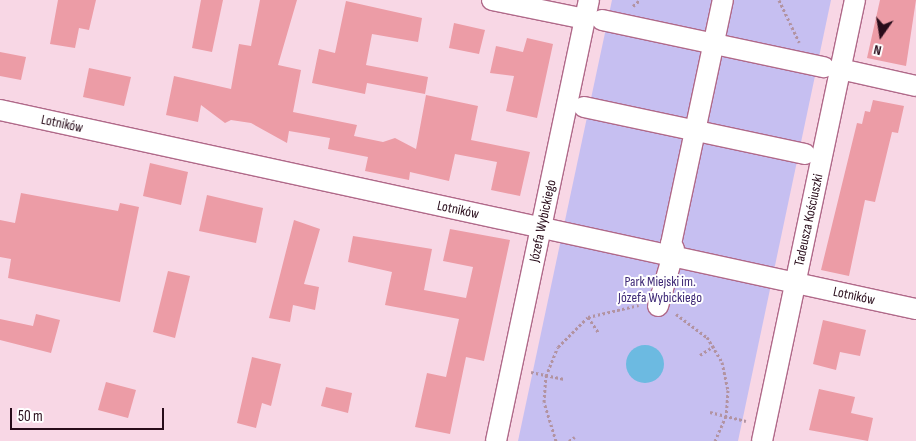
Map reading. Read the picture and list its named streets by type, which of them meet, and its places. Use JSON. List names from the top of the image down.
{
  "streets": {
    "street": ["Lotników", "Tadeusza Kościuszki", "Józefa Wybickiego"]
  },
  "crossings": [
    ["Lotników", "Tadeusza Kościuszki"],
    ["Lotników", "Józefa Wybickiego"]
  ],
  "parks": ["Park Miejski im. Józefa Wybickiego"],
  "scale_bar": "50 m",
  "north": "bottom"
}
